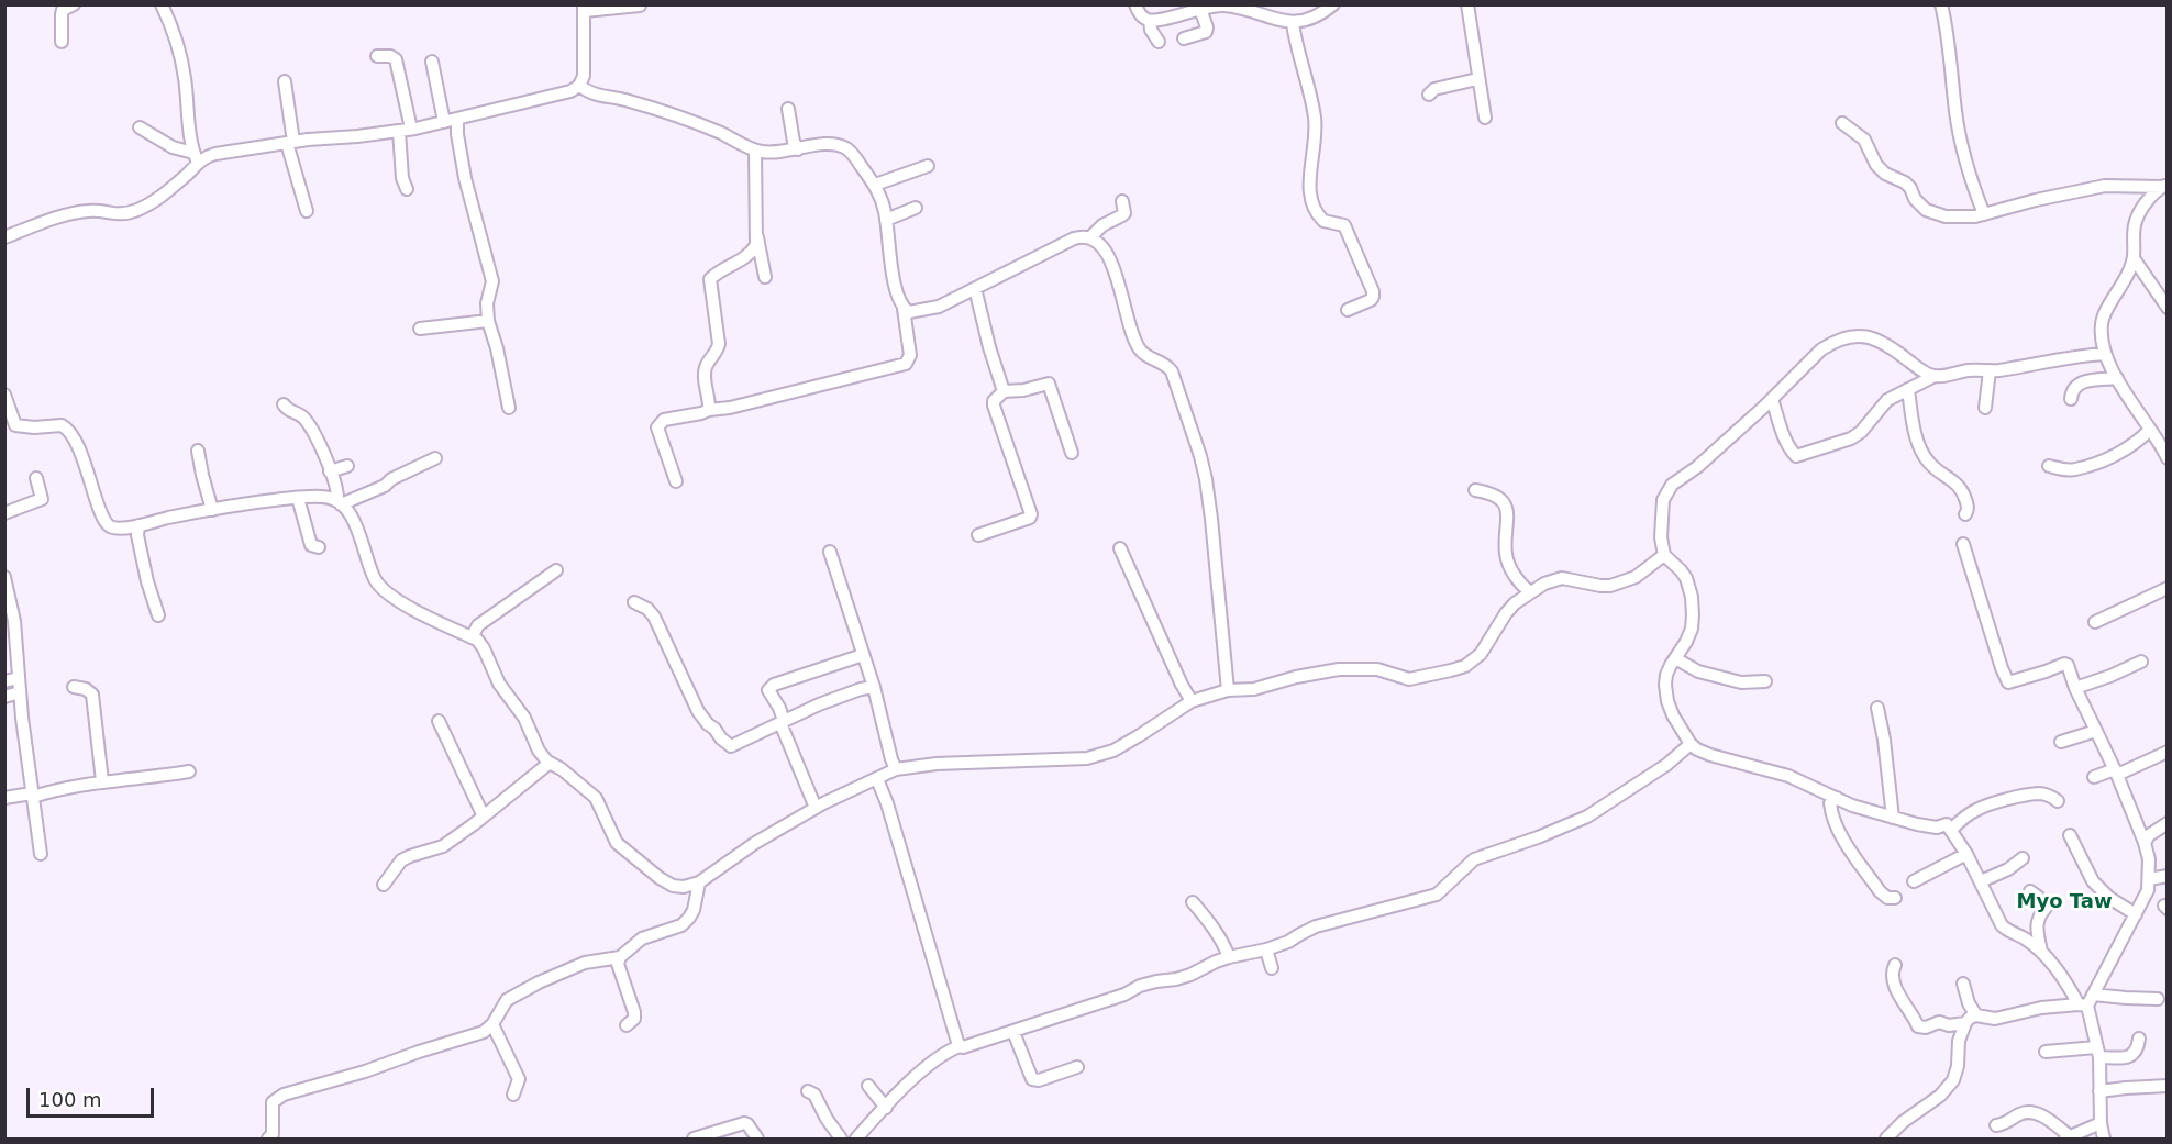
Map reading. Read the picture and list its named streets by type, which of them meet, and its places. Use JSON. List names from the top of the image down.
{
  "districts": ["Myo Taw"],
  "scale_bar": "100 m"
}
